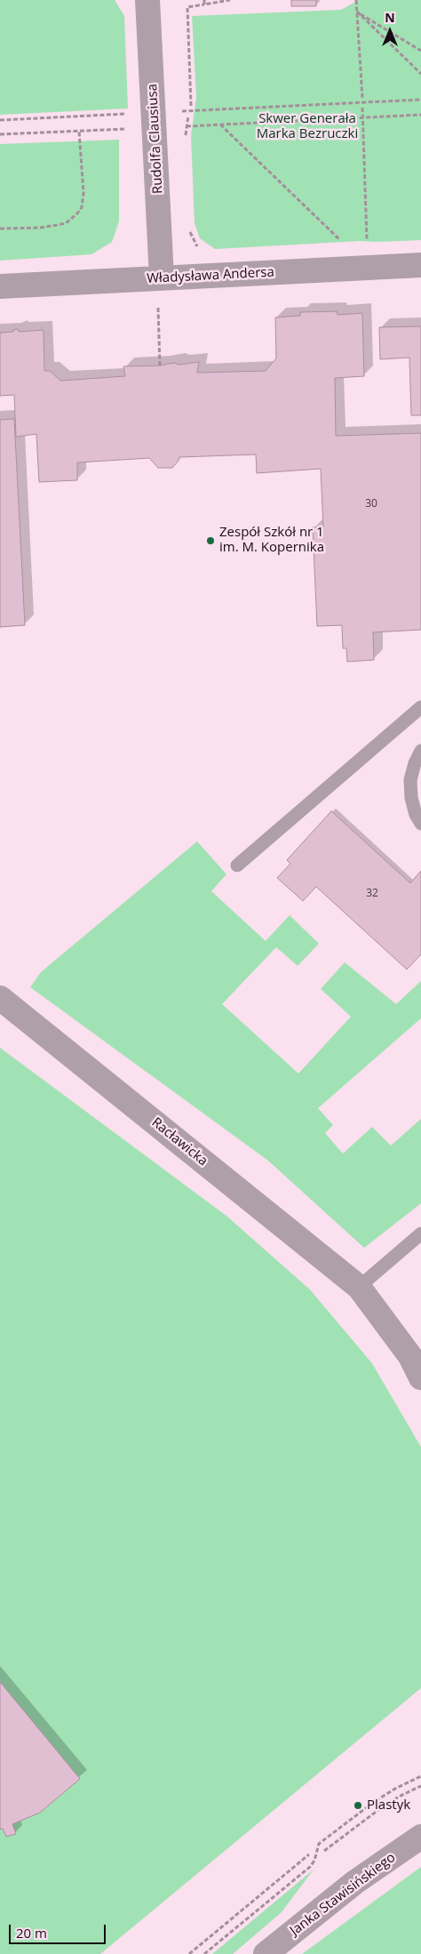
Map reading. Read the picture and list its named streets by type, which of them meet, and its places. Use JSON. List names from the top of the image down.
{
  "streets": {
    "street": [
      "Rudolfa Clausiusa",
      "Władysława Andersa",
      "Racławicka",
      "Janka Stawisińskiego"
    ]
  },
  "crossings": [
    ["Rudolfa Clausiusa", "Władysława Andersa"]
  ],
  "parks": ["Skwer Generała Marka Bezruczki"],
  "places": ["Zespół Szkół nr 1 im. M. Kopernika", "Plastyk"],
  "house_numbers": ["30", "32"],
  "scale_bar": "20 m",
  "north": "top"
}
